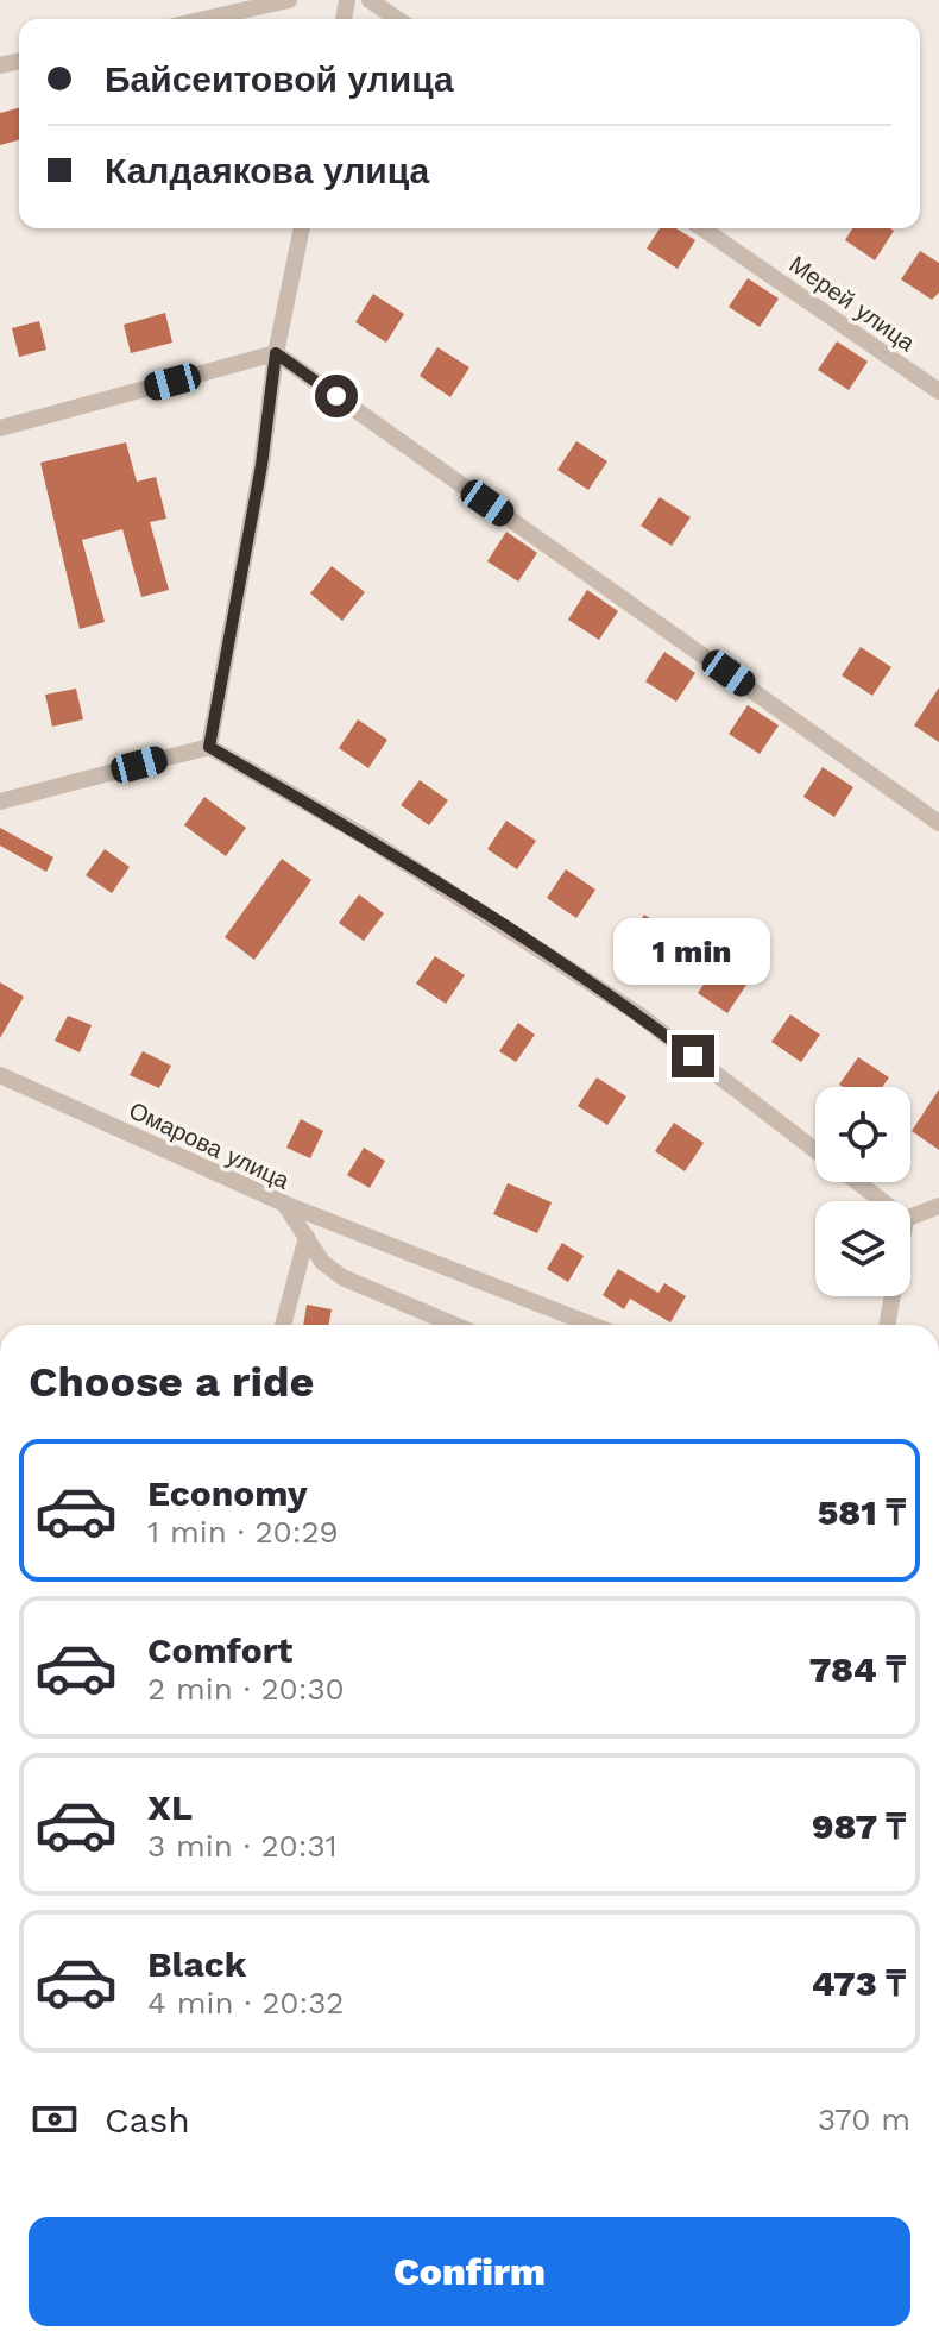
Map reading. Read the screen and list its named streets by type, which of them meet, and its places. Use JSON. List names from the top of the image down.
{
  "streets": {
    "street": ["Мерей улица", "Омарова улица"]
  },
  "page": {
    "banner": ["Байсеитовой улица", "Калдаякова улица"],
    "bubble": "1 min",
    "heading": "Choose a ride",
    "list": [
      {
        "name": "Economy",
        "note": "1 min · 20:29",
        "value": "581 ₸"
      },
      {
        "name": "Comfort",
        "note": "2 min · 20:30",
        "value": "784 ₸"
      },
      {
        "name": "XL",
        "note": "3 min · 20:31",
        "value": "987 ₸"
      },
      {
        "name": "Black",
        "note": "4 min · 20:32",
        "value": "473 ₸"
      }
    ],
    "pay": ["Cash", "370 m"],
    "buttons": "Confirm"
  }
}
